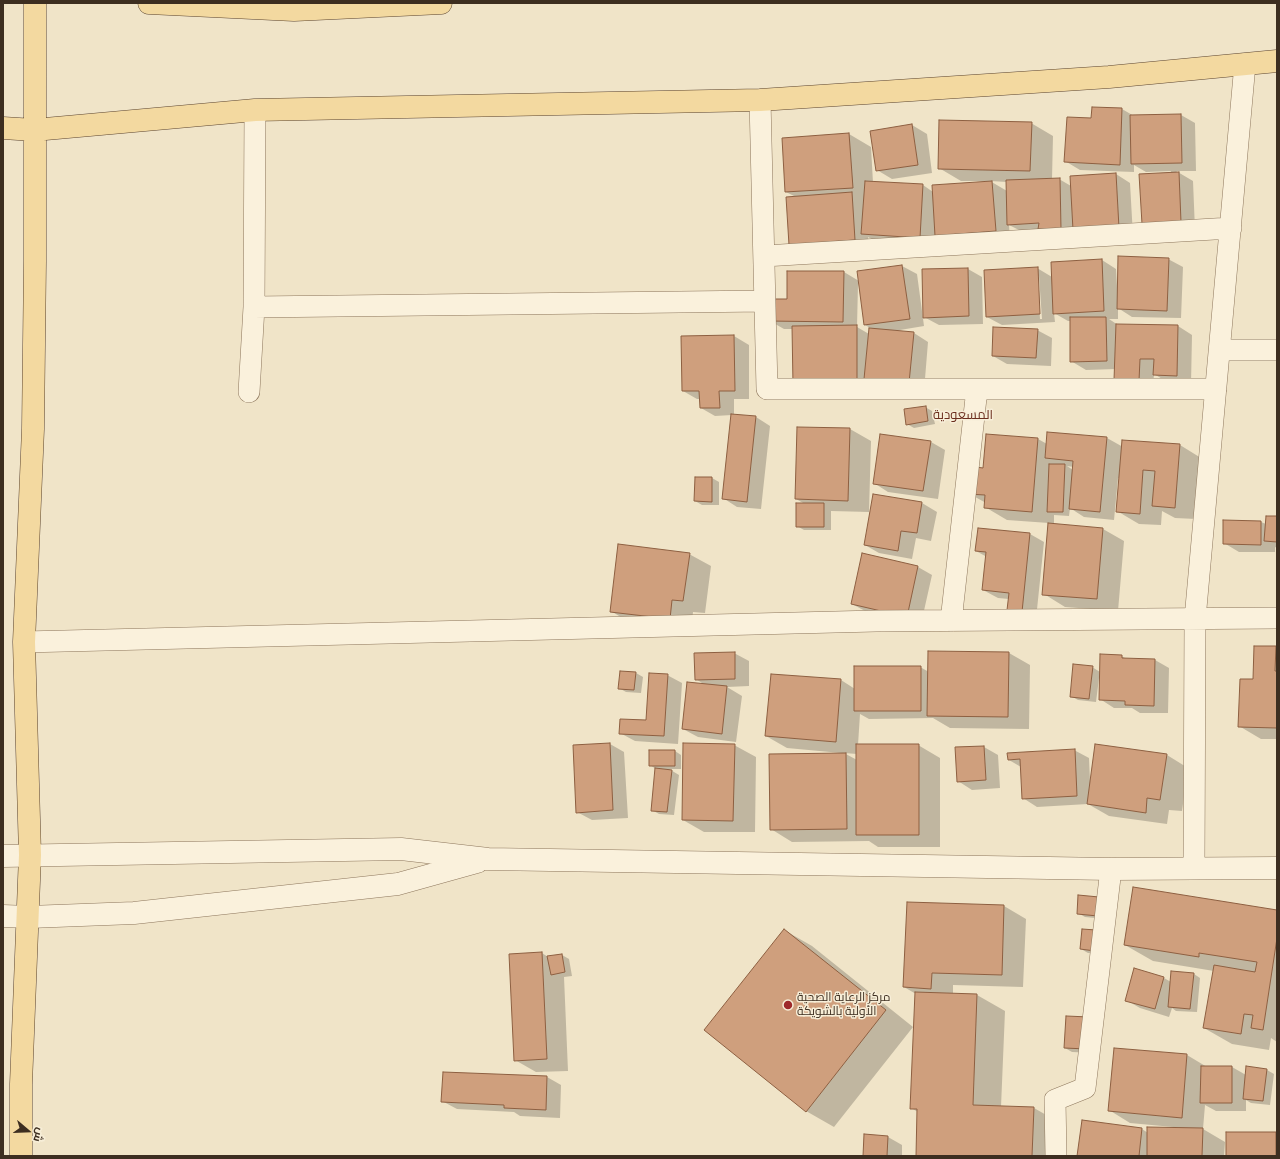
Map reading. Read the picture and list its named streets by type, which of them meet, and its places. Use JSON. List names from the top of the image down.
{
  "districts": ["المسعودية"],
  "places": ["مركز الرعاية الصحية الأولية بالشويكة"],
  "north": "right"
}
